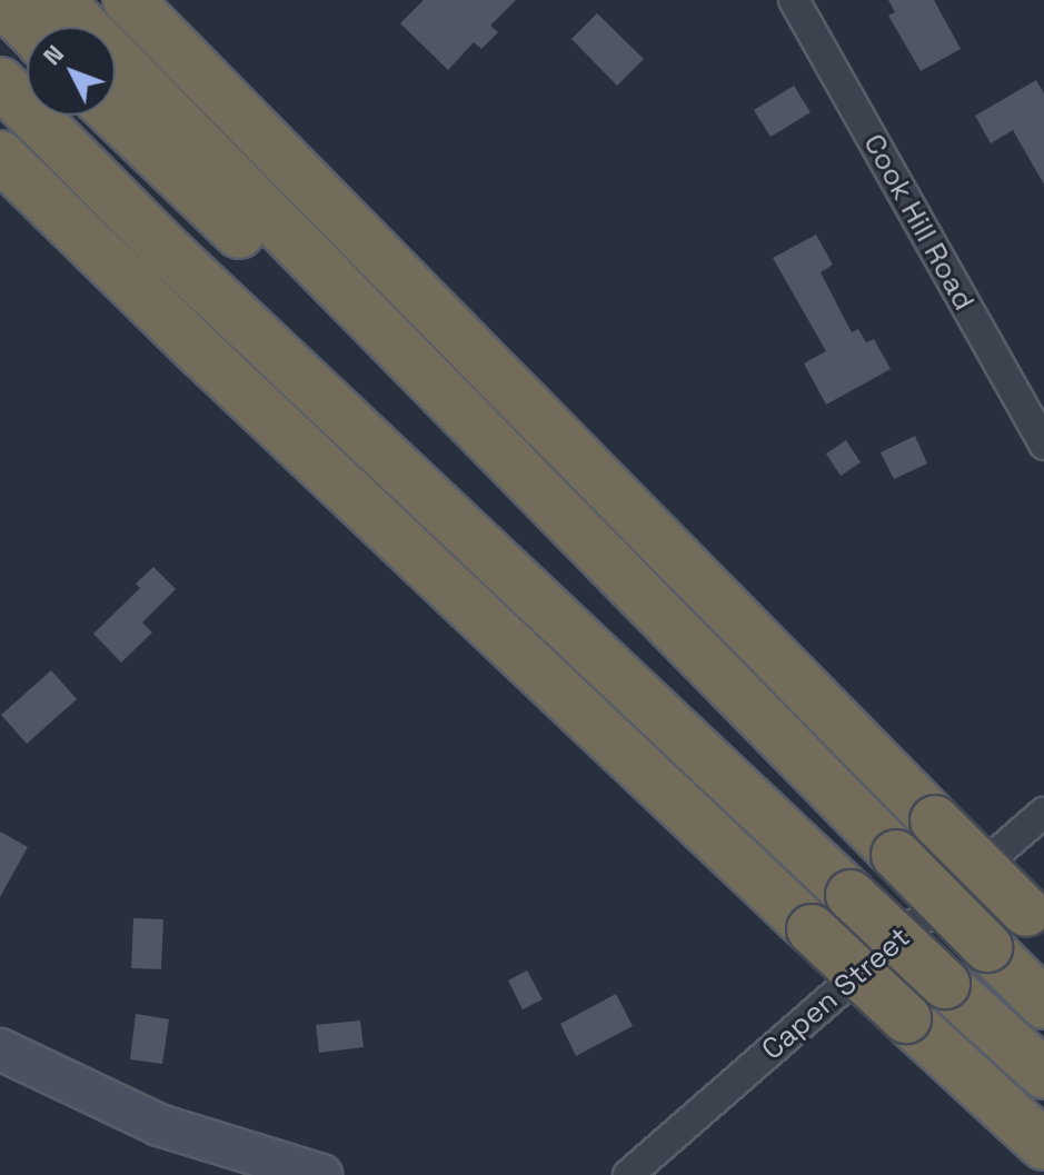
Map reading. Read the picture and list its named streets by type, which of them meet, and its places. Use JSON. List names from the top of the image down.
{
  "streets": {
    "street": ["Cook Hill Road", "Capen Street"]
  },
  "north": "top left"
}
